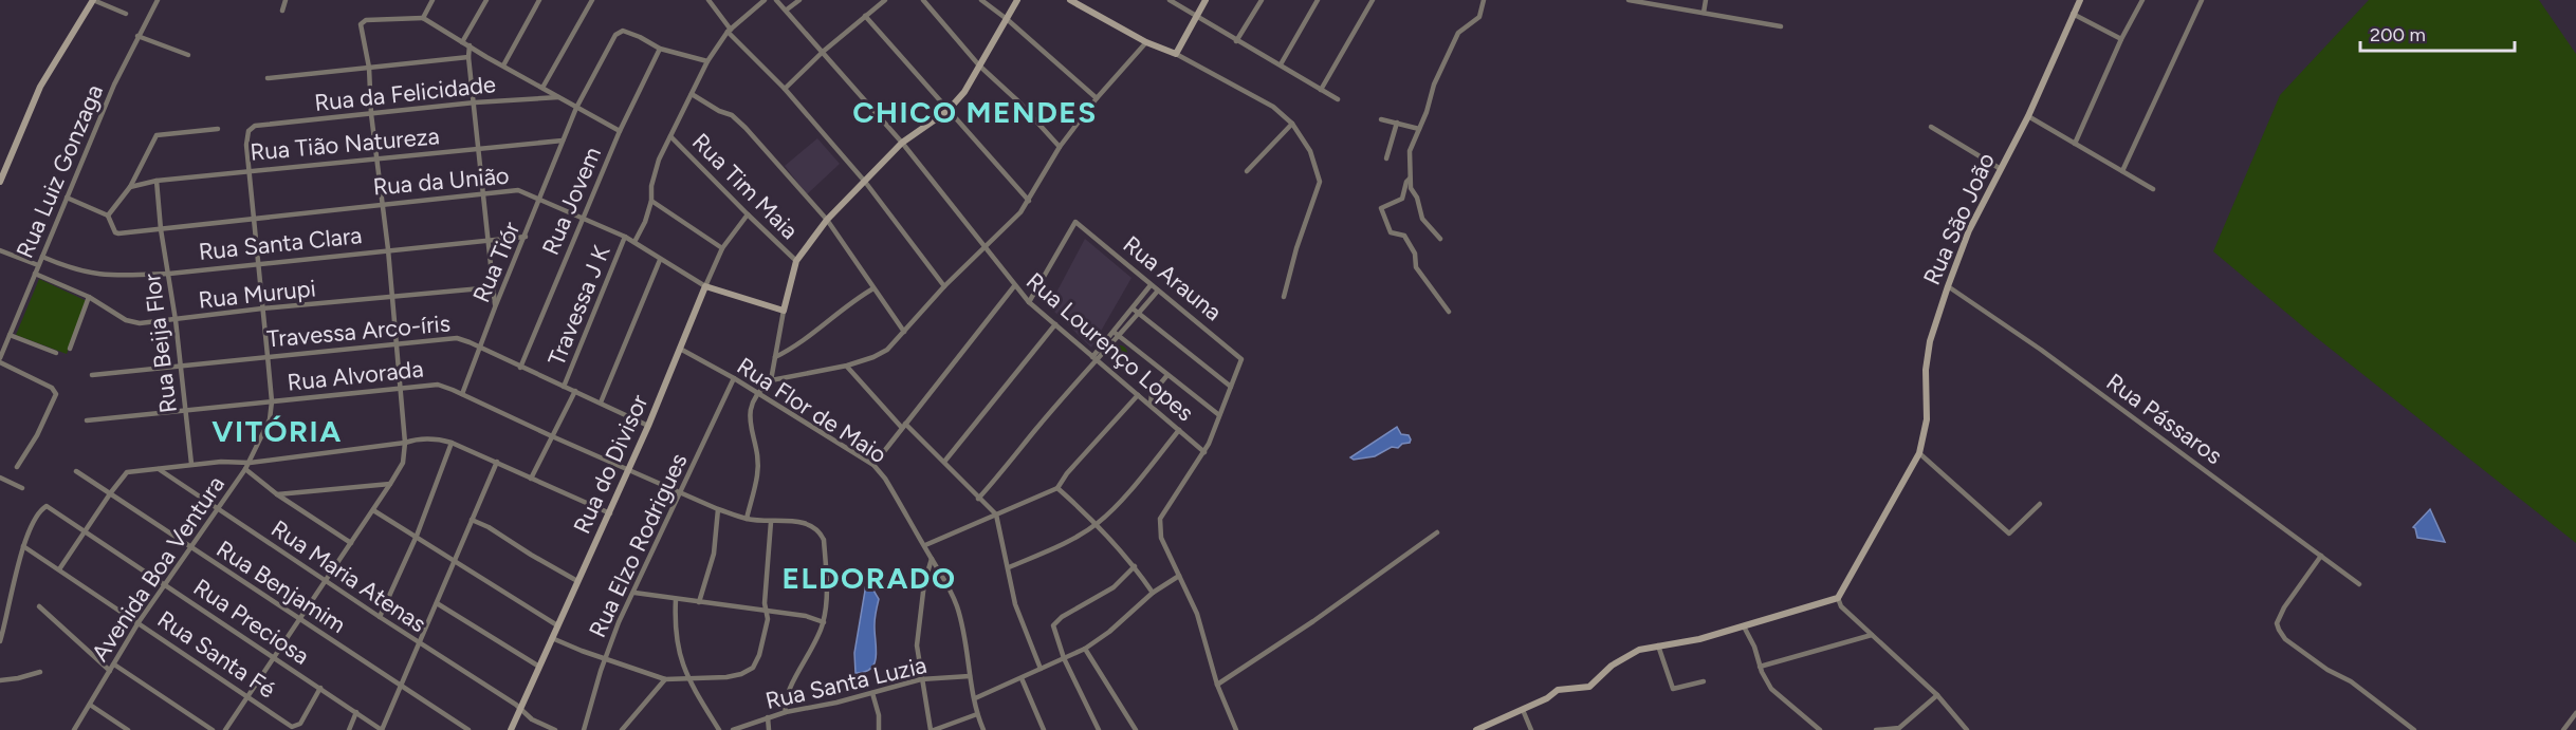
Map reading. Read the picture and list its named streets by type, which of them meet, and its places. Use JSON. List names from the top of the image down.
{
  "streets": {
    "street": [
      "Rua da Felicidade",
      "Rua Tião Natureza",
      "Rua Luiz Gonzaga",
      "Rua da União",
      "Rua Tim Maia",
      "Rua Jovem",
      "Rua São João",
      "Rua Santa Clara",
      "Rua Tiór",
      "Rua Arauna",
      "Rua Murupi",
      "Travessa J K",
      "Travessa Arco-íris",
      "Rua Beija Flor",
      "Rua Lourenço Lopes",
      "Rua Alvorada",
      "Rua Flor de Maio",
      "Rua Pássaros",
      "Rua do Divisor",
      "Rua Elzo Rodrigues",
      "Avenida Boa Ventura",
      "Rua Maria Atenas",
      "Rua Benjamim",
      "Rua Preciosa",
      "Rua Santa Fé",
      "Rua Santa Luzia"
    ]
  },
  "crossings": [
    ["Rua da Felicidade", "Avenida Boa Ventura"],
    ["Rua Tião Natureza", "Rua Tiór"],
    ["Rua Tião Natureza", "Rua Beija Flor"],
    ["Rua Tião Natureza", "Avenida Boa Ventura"],
    ["Rua Luiz Gonzaga", "Rua Santa Clara"],
    ["Rua Luiz Gonzaga", "Rua Murupi"],
    ["Rua da União", "Rua Jovem"],
    ["Rua da União", "Rua Tiór"],
    ["Rua da União", "Travessa J K"],
    ["Rua da União", "Rua Beija Flor"],
    ["Rua da União", "Rua do Divisor"],
    ["Rua da União", "Avenida Boa Ventura"],
    ["Rua Tim Maia", "Rua do Divisor"],
    ["Rua Jovem", "Rua Tiór"],
    ["Rua Jovem", "Travessa Arco-íris"],
    ["Rua São João", "Rua Pássaros"],
    ["Rua Santa Clara", "Rua Tiór"],
    ["Rua Santa Clara", "Rua Beija Flor"],
    ["Rua Santa Clara", "Avenida Boa Ventura"],
    ["Rua Tiór", "Travessa Arco-íris"],
    ["Rua Tiór", "Rua Alvorada"],
    ["Rua Arauna", "Rua Lourenço Lopes"],
    ["Rua Murupi", "Rua Beija Flor"],
    ["Rua Murupi", "Avenida Boa Ventura"],
    ["Travessa J K", "Travessa Arco-íris"],
    ["Travessa Arco-íris", "Rua Beija Flor"],
    ["Travessa Arco-íris", "Rua do Divisor"],
    ["Travessa Arco-íris", "Avenida Boa Ventura"],
    ["Rua Beija Flor", "Rua Alvorada"],
    ["Rua Alvorada", "Rua do Divisor"],
    ["Rua Alvorada", "Rua Elzo Rodrigues"],
    ["Rua Alvorada", "Avenida Boa Ventura"],
    ["Rua Alvorada", "Rua Santa Luzia"],
    ["Rua Flor de Maio", "Rua do Divisor"],
    ["Rua Flor de Maio", "Rua Elzo Rodrigues"],
    ["Rua Flor de Maio", "Rua Santa Luzia"],
    ["Rua do Divisor", "Rua Maria Atenas"],
    ["Avenida Boa Ventura", "Rua Maria Atenas"],
    ["Avenida Boa Ventura", "Rua Benjamim"],
    ["Avenida Boa Ventura", "Rua Preciosa"],
    ["Avenida Boa Ventura", "Rua Santa Fé"],
    ["Rua Preciosa", "Rua Santa Fé"]
  ],
  "districts": ["CHICO MENDES", "VITÓRIA", "ELDORADO"],
  "scale_bar": "200 m"
}
